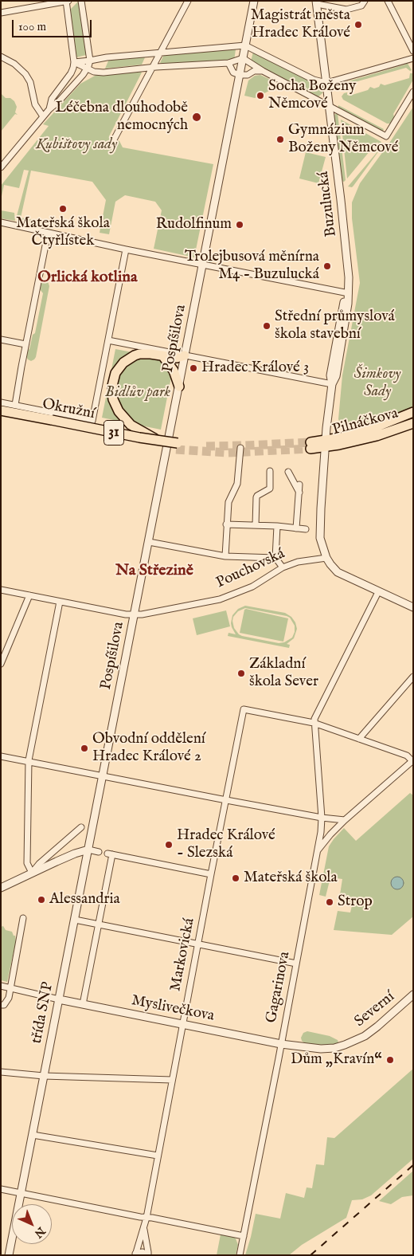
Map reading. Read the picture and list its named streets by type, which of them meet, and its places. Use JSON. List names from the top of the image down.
{
  "streets": {
    "main road": ["Okružní", "Pilnáčkova", "31"],
    "street": [
      "Buzulucká",
      "Pospíšilova",
      "Pouchovská",
      "Markovická",
      "Gagarinova",
      "Myslivečkova",
      "Severní",
      "třída SNP"
    ]
  },
  "crossings": [
    ["Buzulucká", "Pilnáčkova"],
    ["Buzulucká", "Pouchovská"],
    ["Pospíšilova", "Pouchovská"],
    ["Pospíšilova", "třída SNP"],
    ["Markovická", "Gagarinova"],
    ["Markovická", "Myslivečkova"],
    ["Gagarinova", "Myslivečkova"],
    ["Gagarinova", "Severní"],
    ["Myslivečkova", "Severní"],
    ["Myslivečkova", "třída SNP"]
  ],
  "districts": ["Orlická kotlina", "Na Střezině"],
  "parks": ["Kubištovy sady", "Šimkovy Sady", "Bidlův park"],
  "places": [
    "Magistrát města Hradec Králové",
    "Socha Boženy Němcové",
    "Léčebna dlouhodobě nemocných",
    "Gymnázium Boženy Němcové",
    "Mateřská škola Čtyřlístek",
    "Rudolfinum",
    "Trolejbusová měnírna M4 - Buzulucká",
    "Střední průmyslová škola stavební",
    "Hradec Králové 3",
    "Základní škola Sever",
    "Obvodní oddělení Hradec Králové 2",
    "Hradec Králové - Slezská",
    "Mateřská škola",
    "Alessandria",
    "Strop",
    "Dům „Kravín“"
  ],
  "scale_bar": "100 m",
  "north": "bottom right"
}
